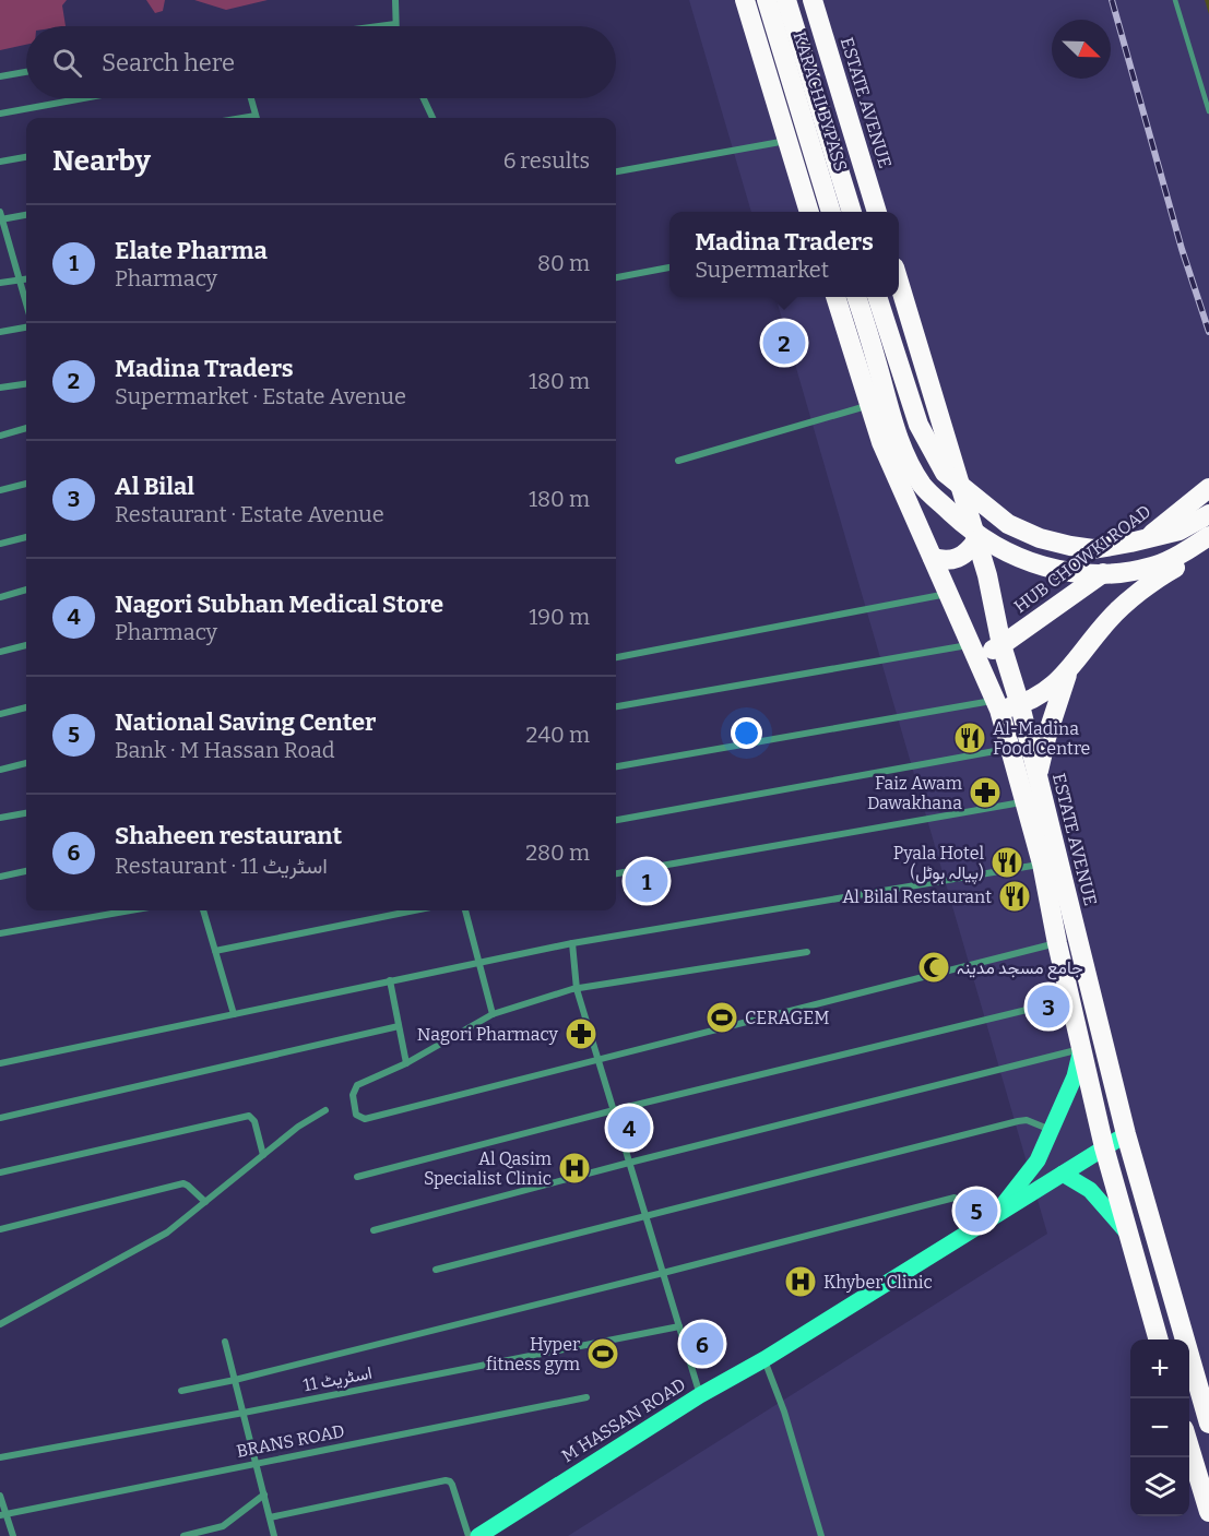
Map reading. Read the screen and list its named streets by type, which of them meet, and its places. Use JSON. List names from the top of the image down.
{
  "streets": {
    "highway": ["KARACHI BYPASS", "ESTATE AVENUE", "HUB CHOWKI ROAD"],
    "main road": ["M HASSAN ROAD"],
    "street": ["اسٹریٹ 11", "BRANS ROAD"]
  },
  "crossings": [
    ["ESTATE AVENUE", "HUB CHOWKI ROAD"],
    ["ESTATE AVENUE", "M HASSAN ROAD"]
  ],
  "places": {
    "restaurant": ["Al-Madina Food Centre", "Pyala Hotel (پیالہ ہوٹل)", "Al Bilal Restaurant"],
    "pharmacy": ["Faiz Awam Dawakhana", "Nagori Pharmacy"],
    "mosque": ["جامع مسجد مدینہ"],
    "sports": ["CERAGEM", "Hyper fitness gym"],
    "hospital": ["Al Qasim Specialist Clinic", "Khyber Clinic"]
  },
  "north": "bottom right",
  "page": {
    "search": "Search here",
    "heading": ["Nearby", "6 results"],
    "list": [
      {
        "mark": "1",
        "name": "Elate Pharma",
        "note": "Pharmacy",
        "value": "80 m"
      },
      {
        "mark": "2",
        "name": "Madina Traders",
        "note": "Supermarket · Estate Avenue",
        "value": "180 m"
      },
      {
        "mark": "3",
        "name": "Al Bilal",
        "note": "Restaurant · Estate Avenue",
        "value": "180 m"
      },
      {
        "mark": "4",
        "name": "Nagori Subhan Medical Store",
        "note": "Pharmacy",
        "value": "190 m"
      },
      {
        "mark": "5",
        "name": "National Saving Center",
        "note": "Bank · M Hassan Road",
        "value": "240 m"
      },
      {
        "mark": "6",
        "name": "Shaheen restaurant",
        "note": "Restaurant · اسٹریٹ 11",
        "value": "280 m"
      }
    ],
    "popup": ["Madina Traders", "Supermarket"],
    "pins": [
      "2",
      "1",
      "3",
      "4",
      "5",
      "6"
    ],
    "map_buttons": ["+", "−"]
  }
}
